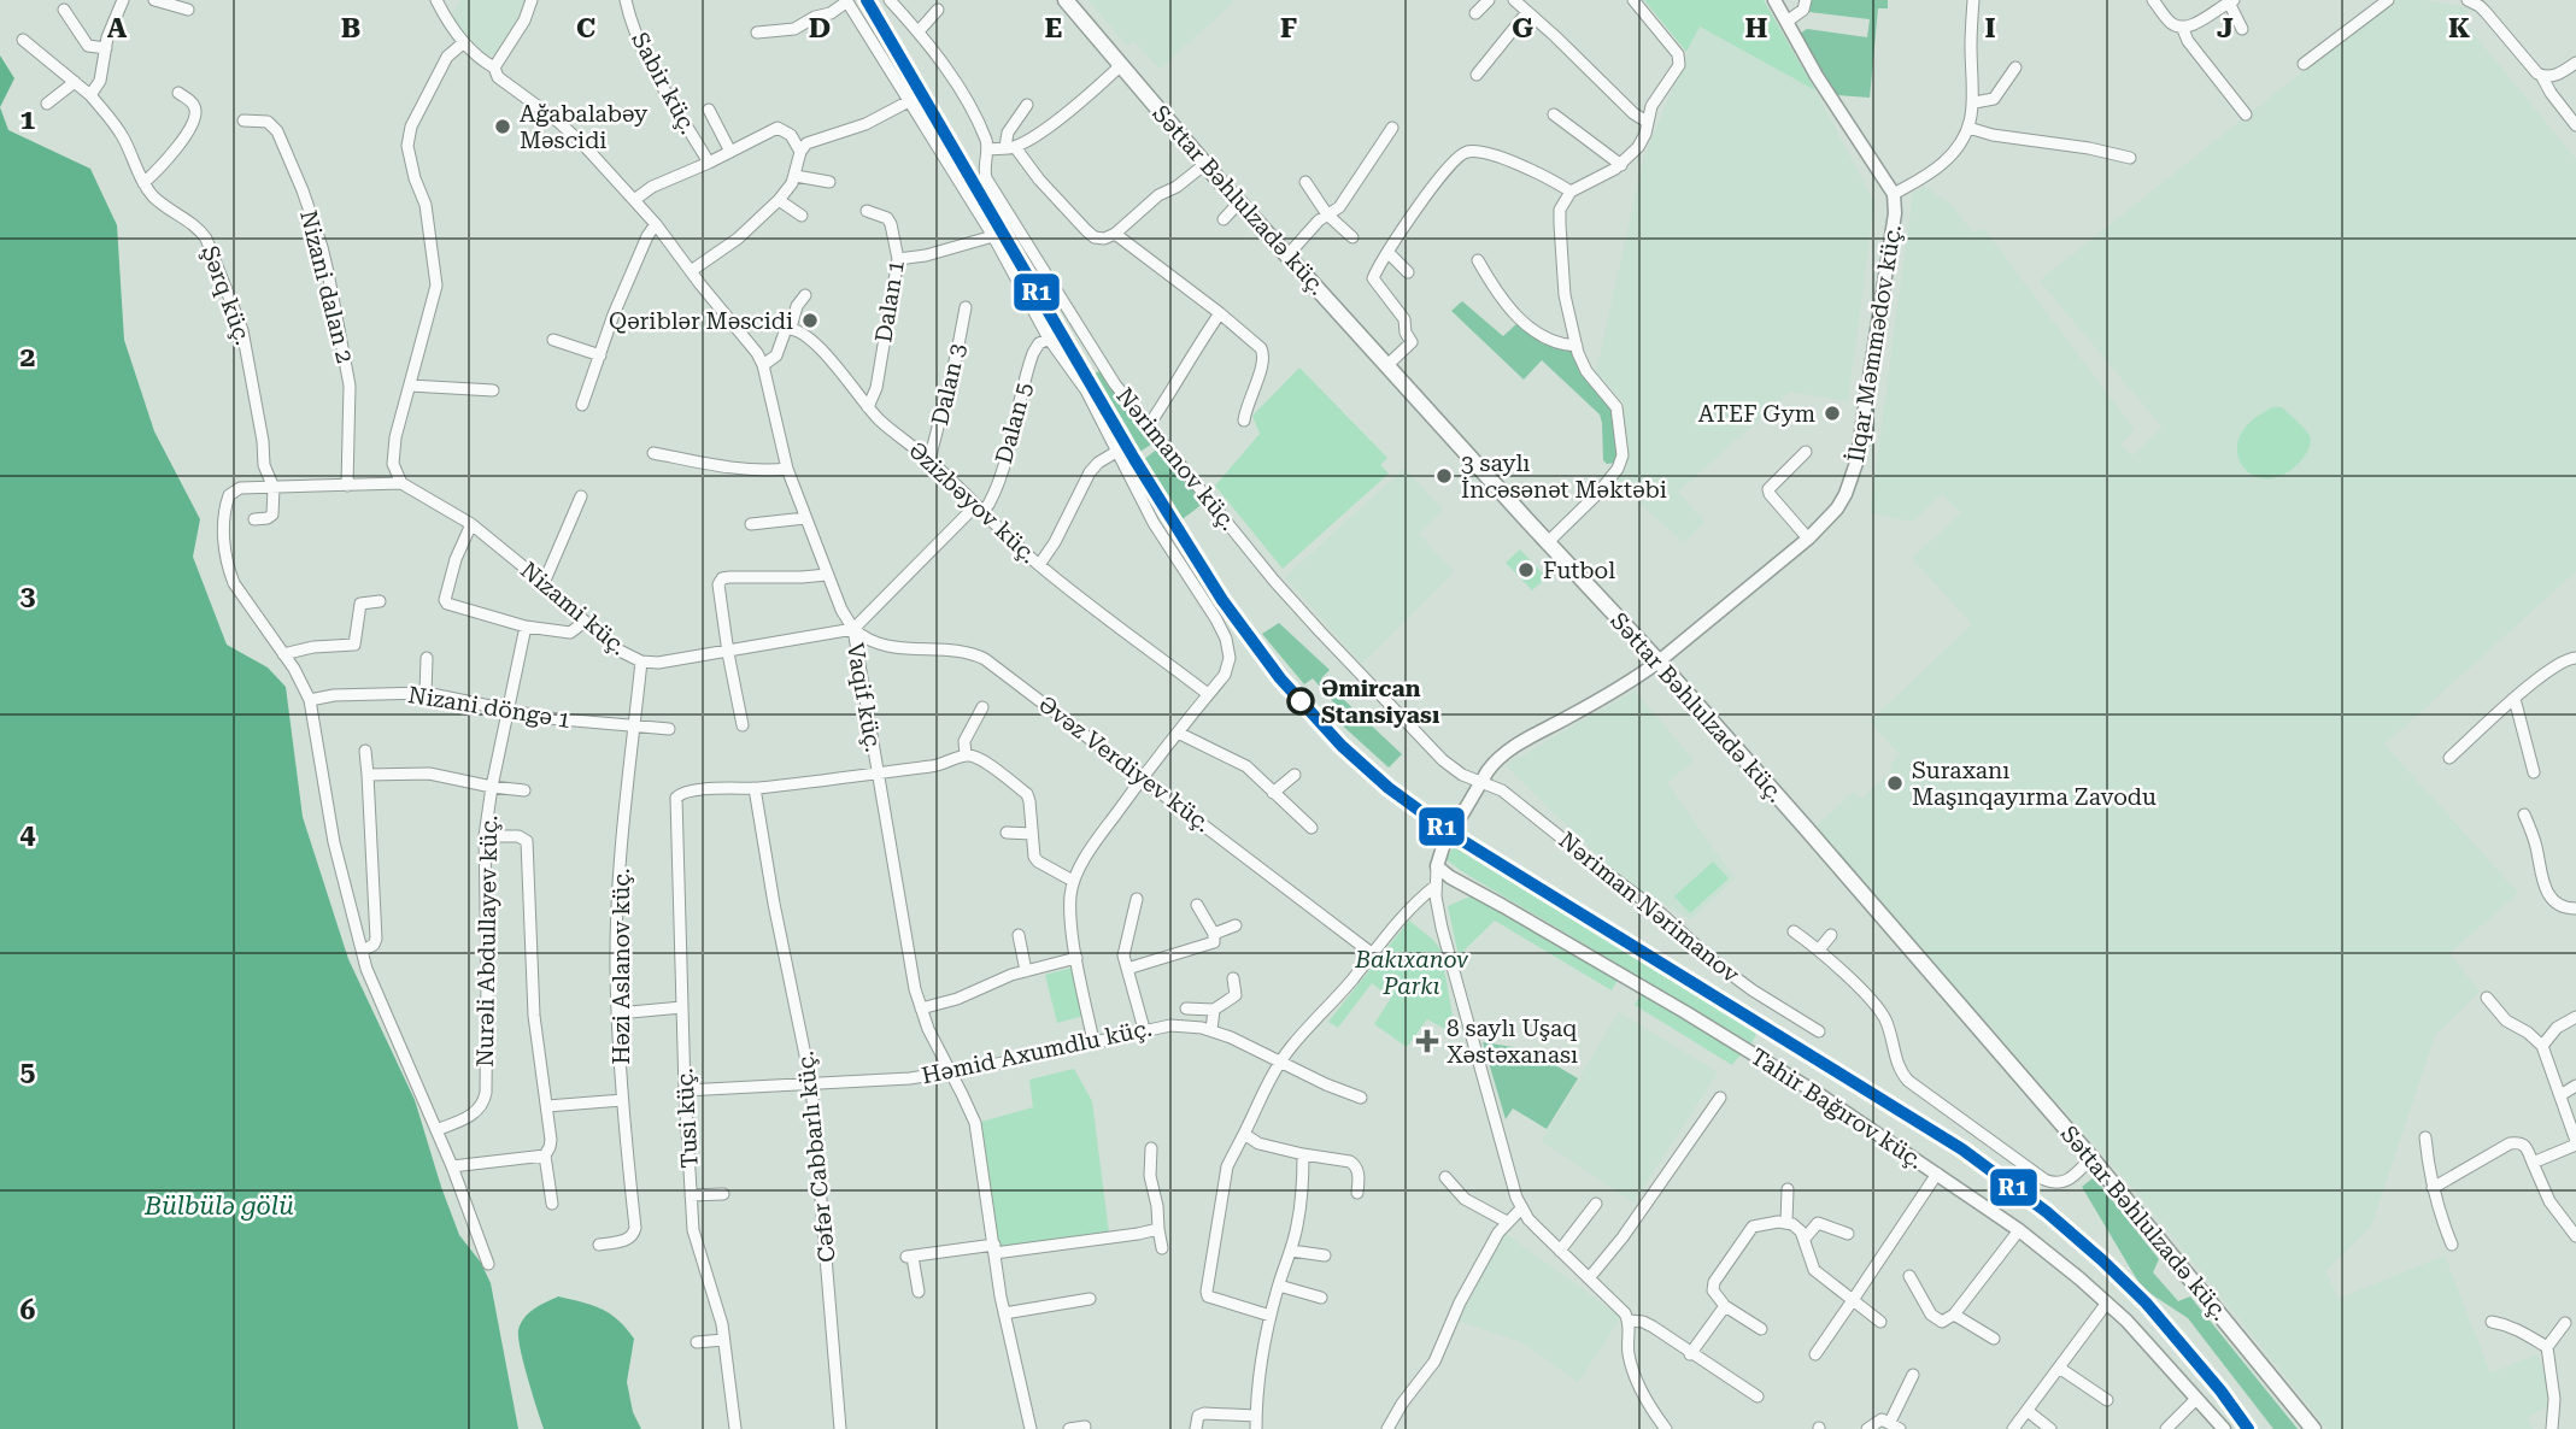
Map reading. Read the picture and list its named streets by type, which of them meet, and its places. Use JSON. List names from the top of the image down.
{
  "streets": {
    "main road": ["Səttar Bəhlulzadə küç."],
    "street": [
      "Sabir küç.",
      "Nizani dalan 2",
      "Şərq küç.",
      "Dalan 1",
      "İlqar Məmmədov küç.",
      "Dalan 3",
      "Dalan 5",
      "Nərimanov küç.",
      "Əzizbəyov küç.",
      "Nizami küç.",
      "Vaqif küç.",
      "Nizani döngə 1",
      "Əvəz Verdiyev küç.",
      "Nəriman Nərimanov",
      "Nurəli Abdullayev küç.",
      "Həzi Aslanov küç.",
      "Həmid Axumdlu küç.",
      "Tahir Bağırov küç.",
      "Tusi küç.",
      "Cəfər Cabbarlı küç."
    ]
  },
  "crossings": [
    ["Səttar Bəhlulzadə küç.", "İlqar Məmmədov küç."],
    ["Dalan 1", "Əzizbəyov küç."],
    ["İlqar Məmmədov küç.", "Nərimanov küç."],
    ["İlqar Məmmədov küç.", "Nəriman Nərimanov"],
    ["İlqar Məmmədov küç.", "Tahir Bağırov küç."],
    ["Dalan 3", "Əzizbəyov küç."],
    ["Dalan 5", "Nərimanov küç."],
    ["Dalan 5", "Əzizbəyov küç."],
    ["Nərimanov küç.", "Əzizbəyov küç."],
    ["Nərimanov küç.", "Nəriman Nərimanov"],
    ["Nizami küç.", "Vaqif küç."],
    ["Nizami küç.", "Əvəz Verdiyev küç."],
    ["Nizami küç.", "Həzi Aslanov küç."],
    ["Vaqif küç.", "Əvəz Verdiyev küç."],
    ["Vaqif küç.", "Həmid Axumdlu küç."],
    ["Nizani döngə 1", "Nurəli Abdullayev küç."],
    ["Nizani döngə 1", "Həzi Aslanov küç."],
    ["Həmid Axumdlu küç.", "Tusi küç."],
    ["Həmid Axumdlu küç.", "Cəfər Cabbarlı küç."],
    ["Tusi küç.", "Cəfər Cabbarlı küç."]
  ],
  "water": ["Bülbülə gölü"],
  "parks": ["Bakıxanov Parkı"],
  "places": {
    "other": [
      "Ağabalabəy Məscidi",
      "Qəriblər Məscidi",
      "ATEF Gym",
      "3 saylı İncəsənət Məktəbi",
      "Futbol",
      "Əmircan Stansiyası",
      "Suraxanı Maşınqayırma Zavodu"
    ],
    "health": ["8 saylı Uşaq Xəstəxanası"]
  },
  "lines": ["transit line R1"],
  "grid": {
    "columns": [
      "A",
      "B",
      "C",
      "D",
      "E",
      "F",
      "G",
      "H",
      "I",
      "J",
      "K"
    ],
    "rows": [
      "1",
      "2",
      "3",
      "4",
      "5",
      "6"
    ]
  }
}
